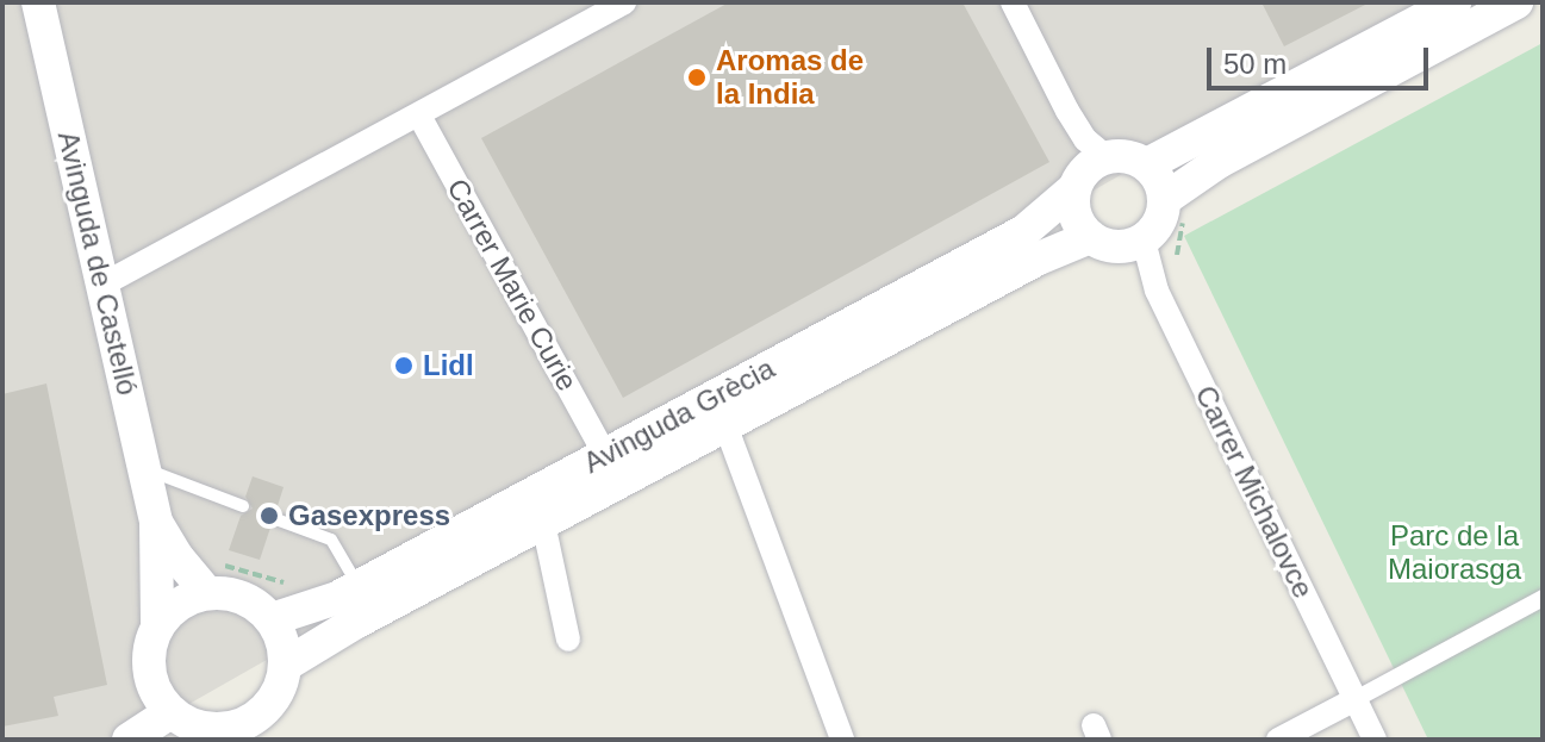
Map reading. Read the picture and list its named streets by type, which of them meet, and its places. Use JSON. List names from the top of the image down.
{
  "streets": {
    "main road": ["Avinguda de Castelló", "Avinguda Grècia"],
    "street": ["Carrer Marie Curie", "Carrer Michalovce"]
  },
  "crossings": [
    ["Avinguda de Castelló", "Avinguda Grècia"],
    ["Carrer Marie Curie", "Avinguda Grècia"],
    ["Avinguda Grècia", "Carrer Michalovce"]
  ],
  "parks": ["Parc de la Maiorasga"],
  "places": ["Aromas de la India", "Lidl", "Gasexpress"],
  "scale_bar": "50 m"
}
